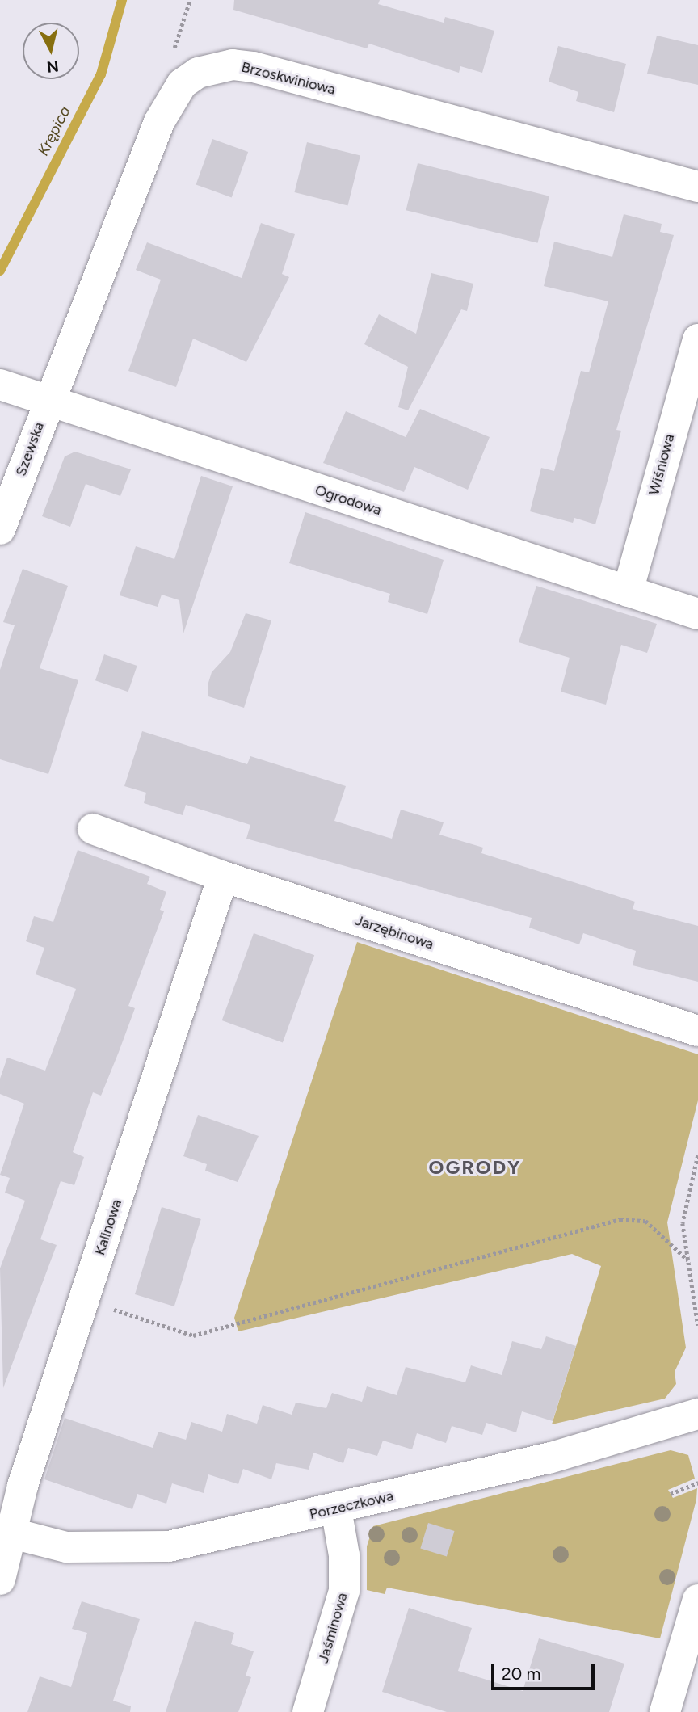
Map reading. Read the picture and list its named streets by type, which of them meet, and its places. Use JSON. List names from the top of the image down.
{
  "streets": {
    "street": [
      "Brzoskwiniowa",
      "Szewska",
      "Wiśniowa",
      "Ogrodowa",
      "Jarzębinowa",
      "Kalinowa",
      "Porzeczkowa",
      "Jaśminowa"
    ]
  },
  "crossings": [
    ["Brzoskwiniowa", "Szewska"],
    ["Brzoskwiniowa", "Ogrodowa"],
    ["Szewska", "Ogrodowa"],
    ["Wiśniowa", "Ogrodowa"],
    ["Jarzębinowa", "Kalinowa"],
    ["Kalinowa", "Porzeczkowa"],
    ["Porzeczkowa", "Jaśminowa"]
  ],
  "districts": ["OGRODY"],
  "water": ["Krępica"],
  "scale_bar": "20 m",
  "north": "bottom"
}
